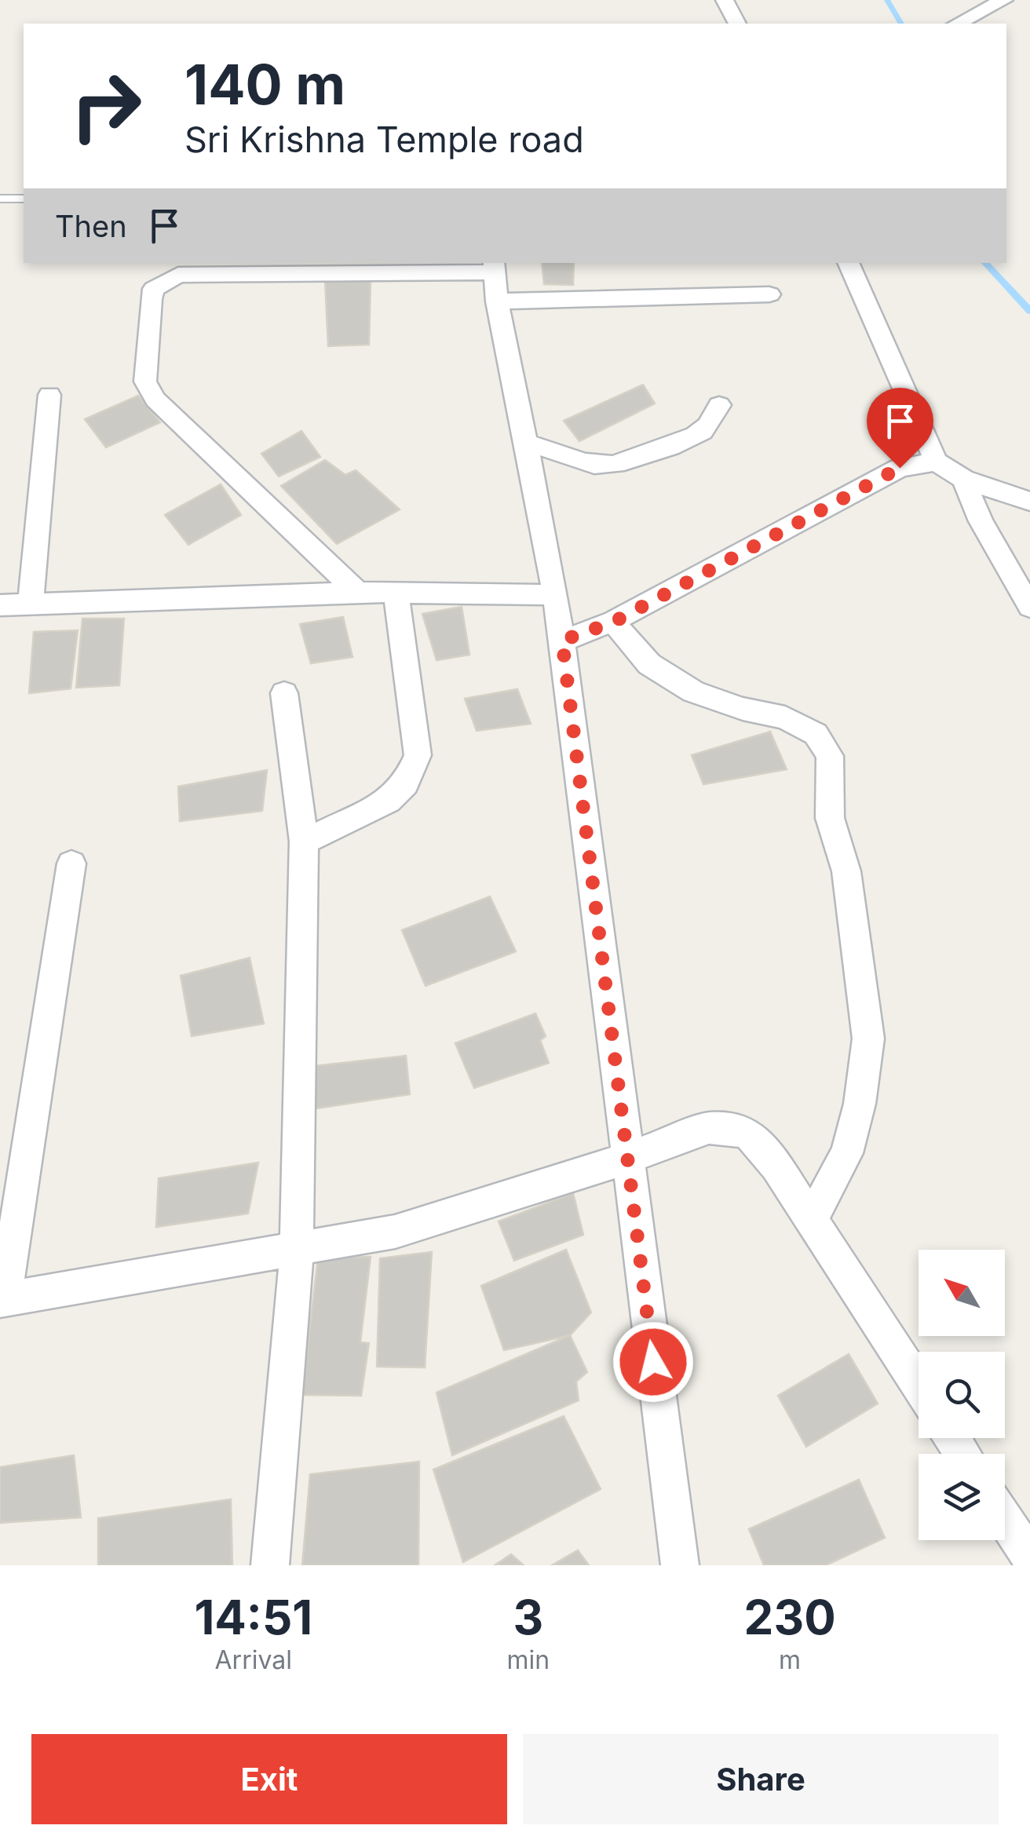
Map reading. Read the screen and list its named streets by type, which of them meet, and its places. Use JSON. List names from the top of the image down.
{
  "north": "top left",
  "page": {
    "turn": ["140 m", "Sri Krishna Temple road"],
    "then": "Then",
    "eta": [
      "14:51",
      "Arrival",
      "3",
      "min",
      "230",
      "m"
    ],
    "buttons": ["Exit", "Share"]
  }
}
